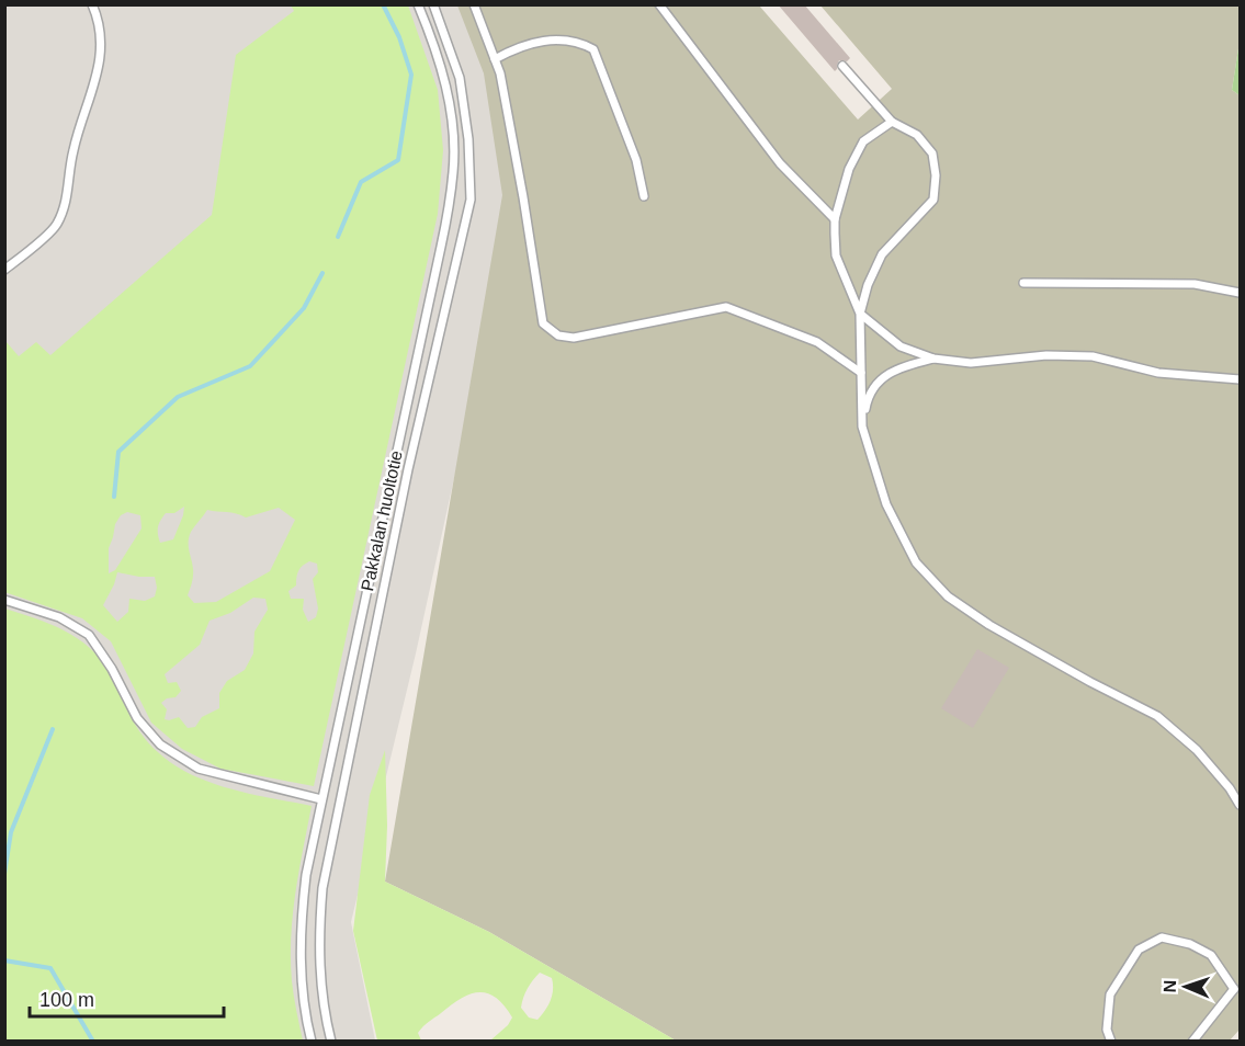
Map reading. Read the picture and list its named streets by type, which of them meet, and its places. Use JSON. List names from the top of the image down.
{
  "streets": {
    "lane": ["Pakkalan huoltotie"]
  },
  "scale_bar": "100 m",
  "north": "left"
}
